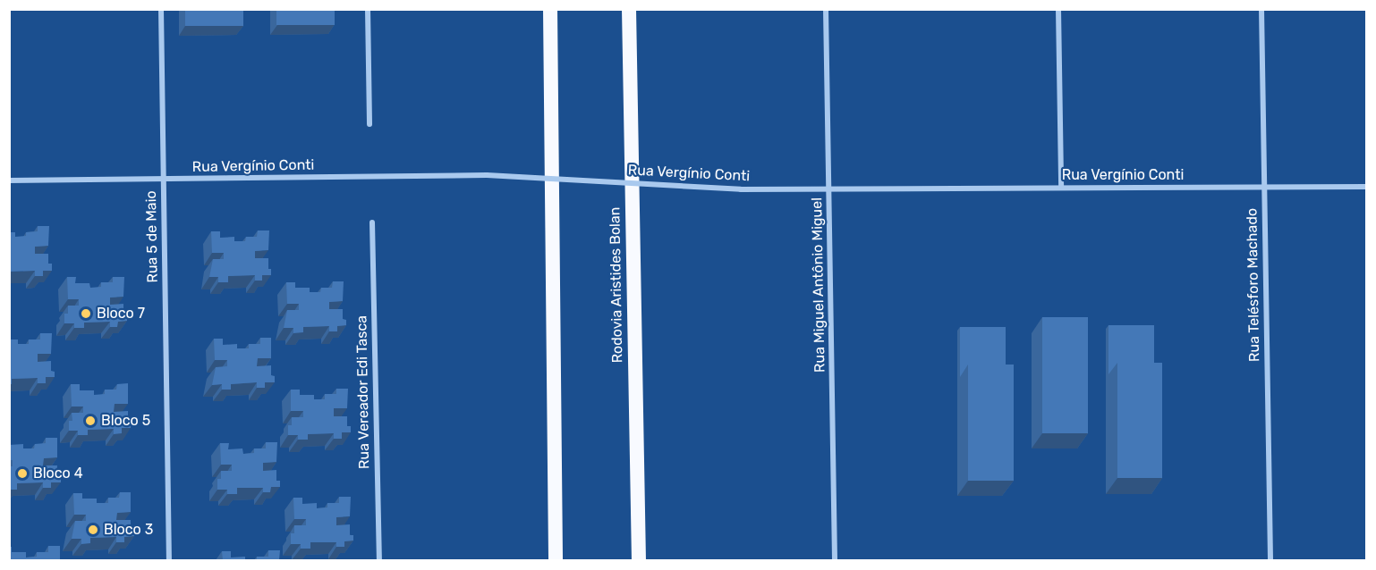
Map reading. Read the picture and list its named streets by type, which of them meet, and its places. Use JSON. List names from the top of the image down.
{
  "streets": {
    "highway": ["Rodovia Aristides Bolan"],
    "street": [
      "Rua Vergínio Conti",
      "Rua 5 de Maio",
      "Rua Miguel Antônio Miguel",
      "Rua Telésforo Machado",
      "Rua Vereador Edi Tasca"
    ]
  },
  "crossings": [
    ["Rua Vergínio Conti", "Rua 5 de Maio"],
    ["Rua Vergínio Conti", "Rua Miguel Antônio Miguel"],
    ["Rua Vergínio Conti", "Rua Telésforo Machado"]
  ],
  "places": [
    "Bloco 7",
    "Bloco 5",
    "Bloco 4",
    "Bloco 3"
  ]
}
